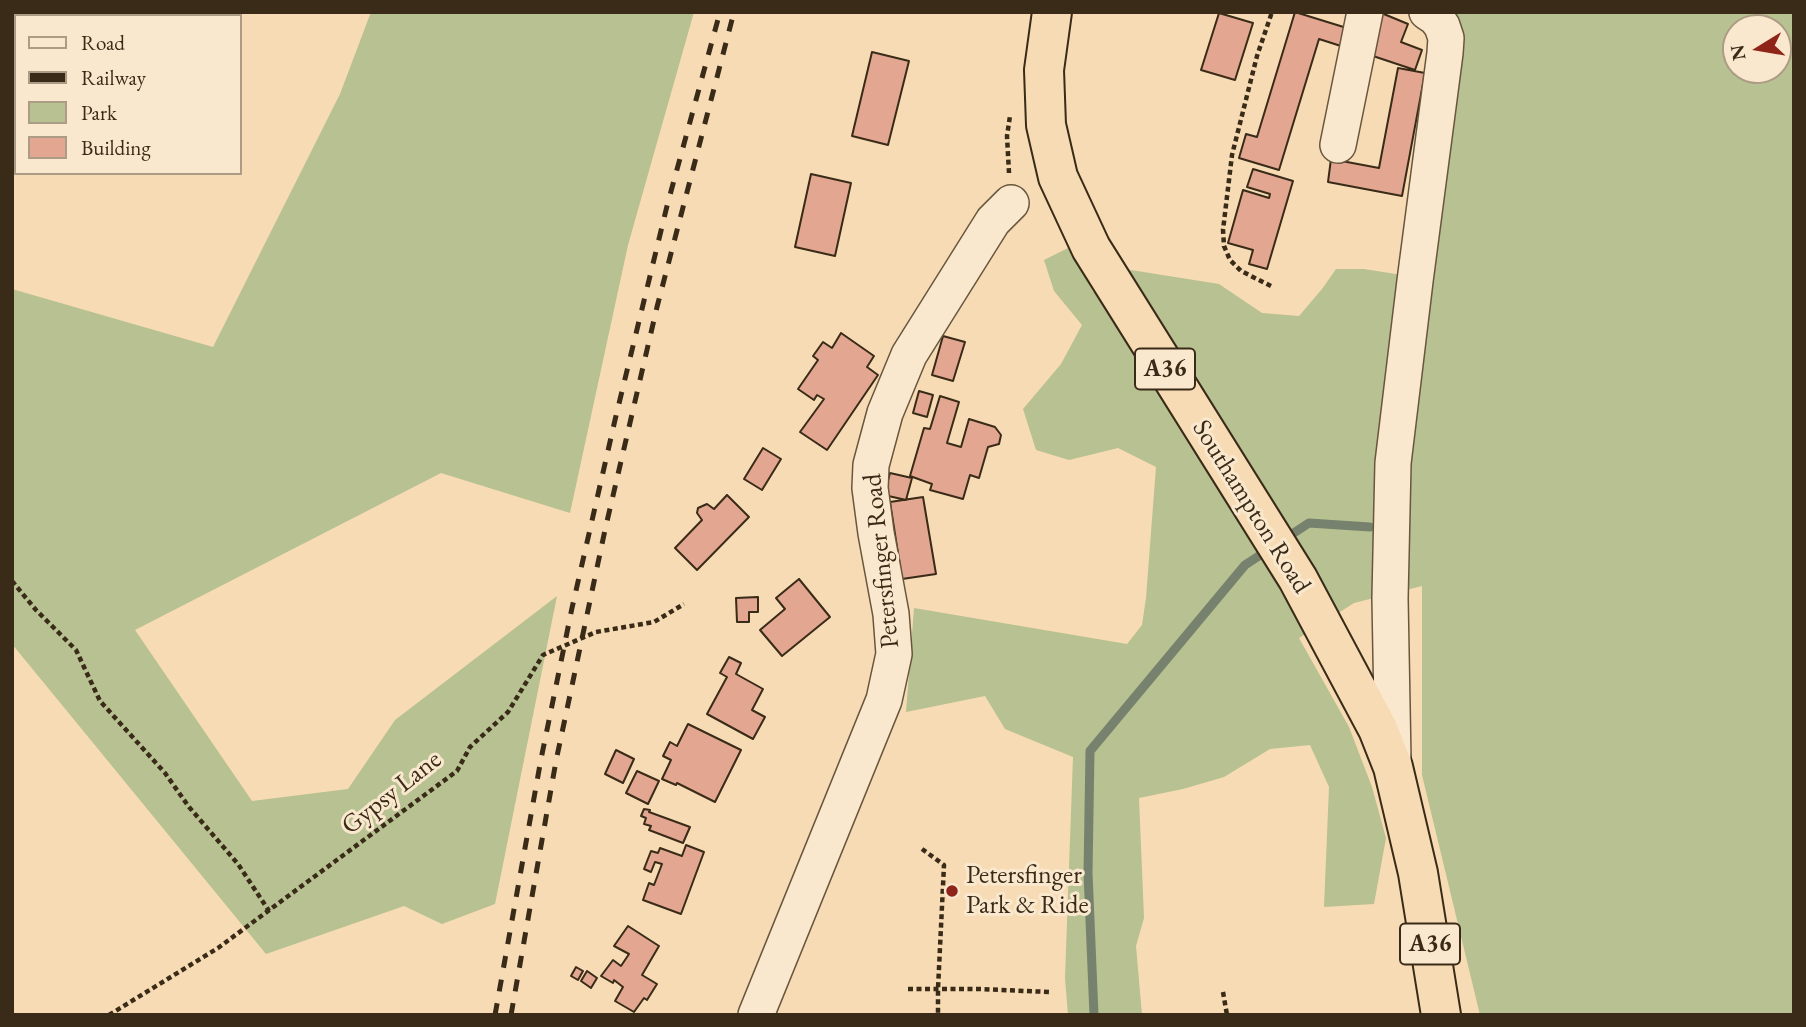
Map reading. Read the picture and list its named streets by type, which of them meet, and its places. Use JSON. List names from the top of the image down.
{
  "streets": {
    "highway": ["A36", "Southampton Road"],
    "street": ["Petersfinger Road"],
    "path": ["Gypsy Lane"]
  },
  "places": ["Petersfinger Park & Ride"],
  "legend": [
    "Road",
    "Railway",
    "Park",
    "Building"
  ],
  "north": "left"
}
